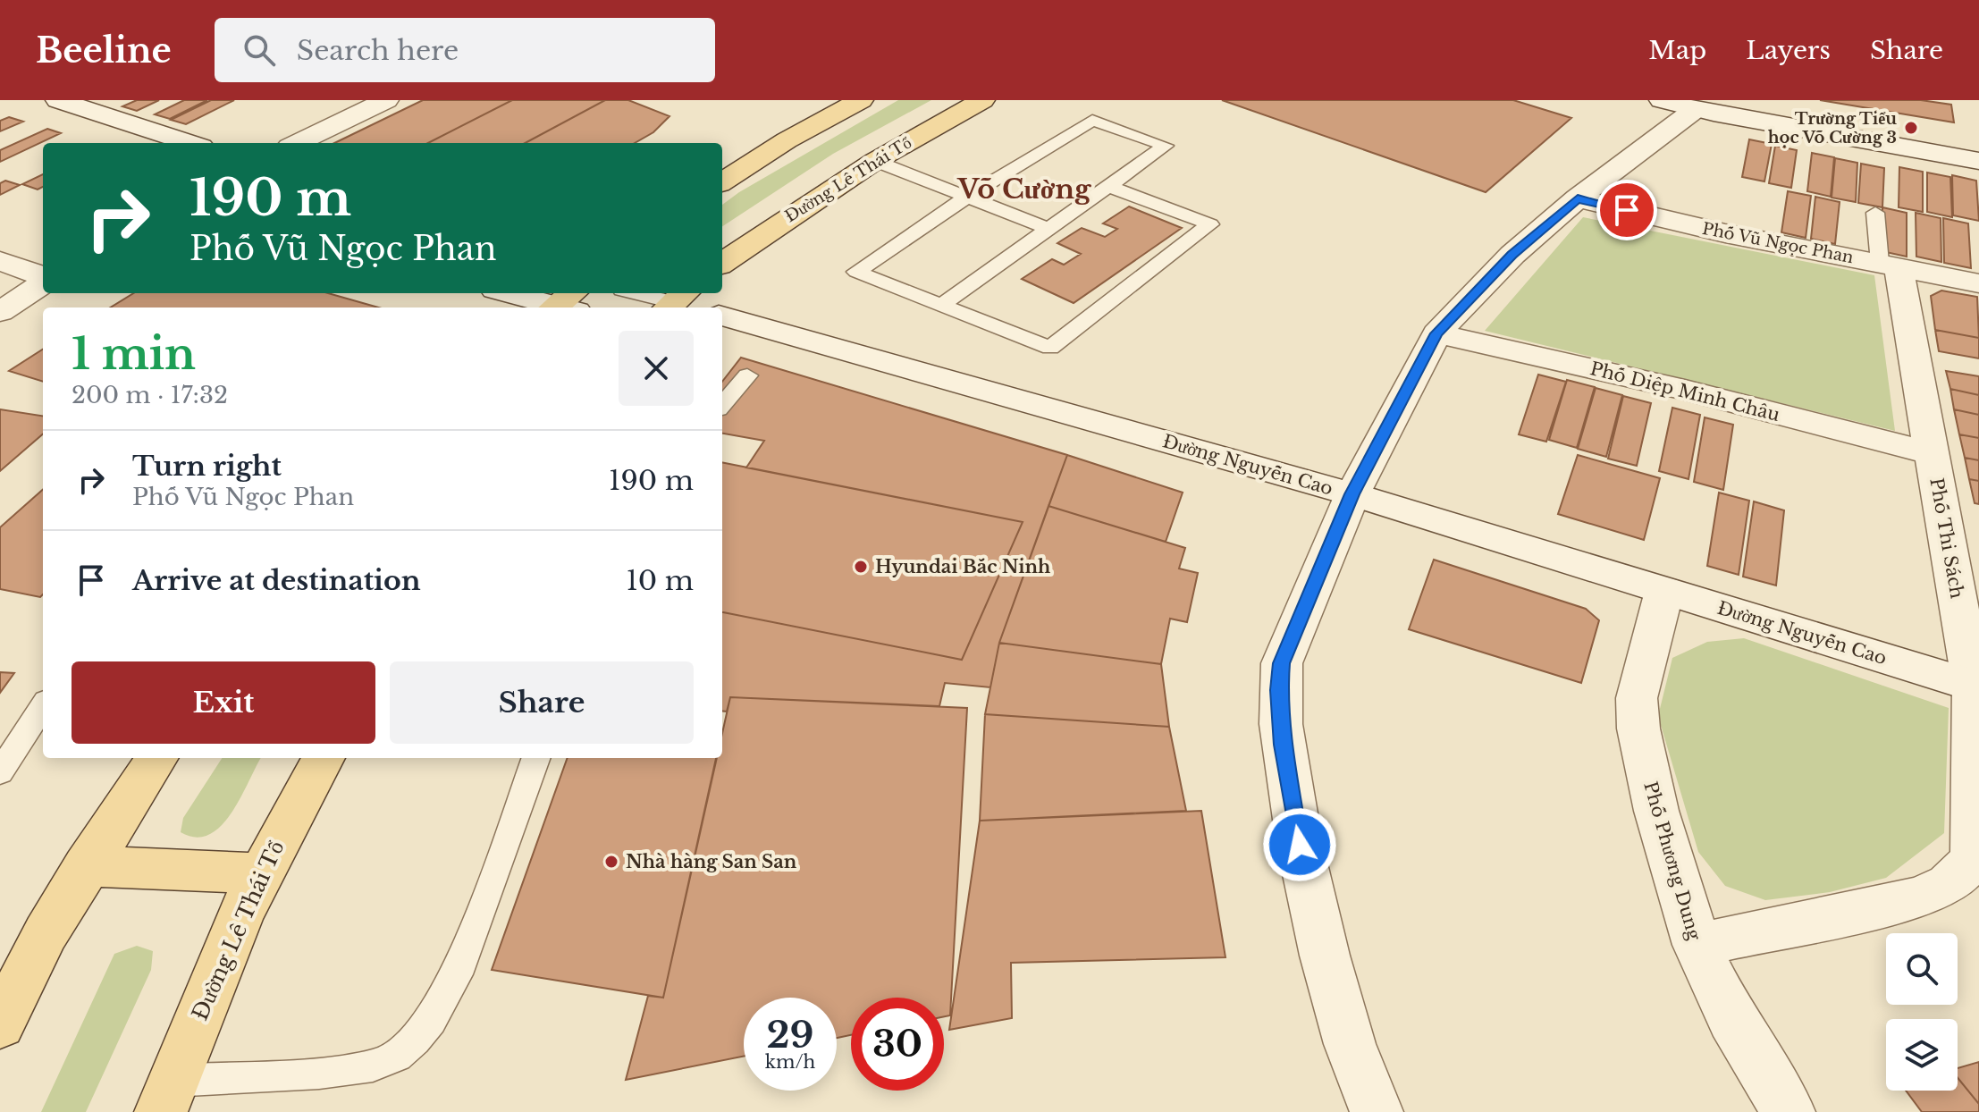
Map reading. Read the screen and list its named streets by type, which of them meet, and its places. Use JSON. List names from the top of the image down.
{
  "streets": {
    "main road": ["Đường Lê Thái Tổ"],
    "street": [
      "Phố Vũ Ngọc Phan",
      "Phố Diệp Minh Châu",
      "Đường Nguyễn Cao",
      "Phố Thi Sách",
      "Phố Phương Dung"
    ]
  },
  "crossings": [
    ["Phố Vũ Ngọc Phan", "Phố Thi Sách"],
    ["Phố Diệp Minh Châu", "Phố Thi Sách"],
    ["Đường Nguyễn Cao", "Phố Thi Sách"],
    ["Đường Nguyễn Cao", "Phố Phương Dung"],
    ["Phố Thi Sách", "Phố Phương Dung"]
  ],
  "districts": ["Võ Cường"],
  "places": ["Trường Tiểu học Võ Cường 3", "Hyundai Bắc Ninh", "Nhà hàng San San"],
  "page": {
    "header": "Beeline",
    "search": "Search here",
    "nav": ["Map", "Layers", "Share"],
    "turn": ["190 m", "Phố Vũ Ngọc Phan"],
    "heading": ["1 min", "200 m · 17:32"],
    "list": [
      {
        "name": "Turn right",
        "note": "Phố Vũ Ngọc Phan",
        "value": "190 m"
      },
      {
        "name": "Arrive at destination",
        "value": "10 m"
      }
    ],
    "buttons": ["Exit", "Share"],
    "speed": "29 km/h",
    "limit": "30"
  }
}
